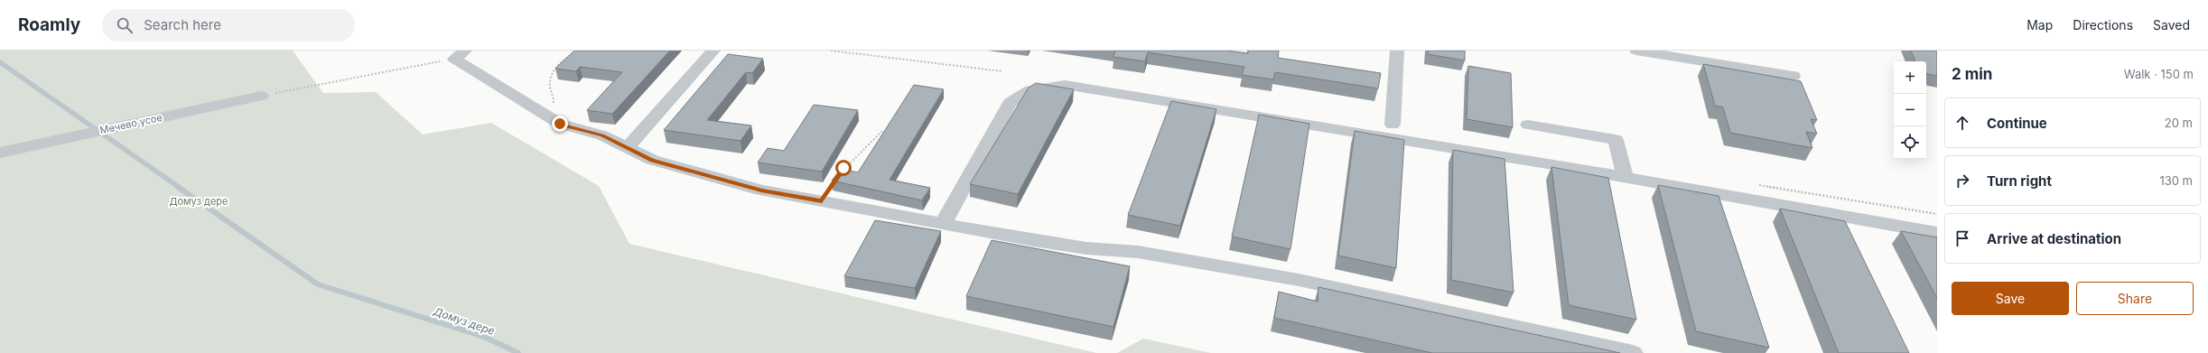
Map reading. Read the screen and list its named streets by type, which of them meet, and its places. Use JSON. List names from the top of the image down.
{
  "streets": {
    "street": ["Мечево усое"]
  },
  "water": ["Домуз дере"],
  "parks": ["Домуз дере"],
  "page": {
    "header": "Roamly",
    "search": "Search here",
    "nav": ["Map", "Directions", "Saved"],
    "heading": ["2 min", "Walk · 150 m"],
    "map_buttons": ["+", "−"],
    "list": [
      ["Continue", "20 m"],
      ["Turn right", "130 m"],
      "Arrive at destination"
    ],
    "buttons": ["Save", "Share"]
  }
}
